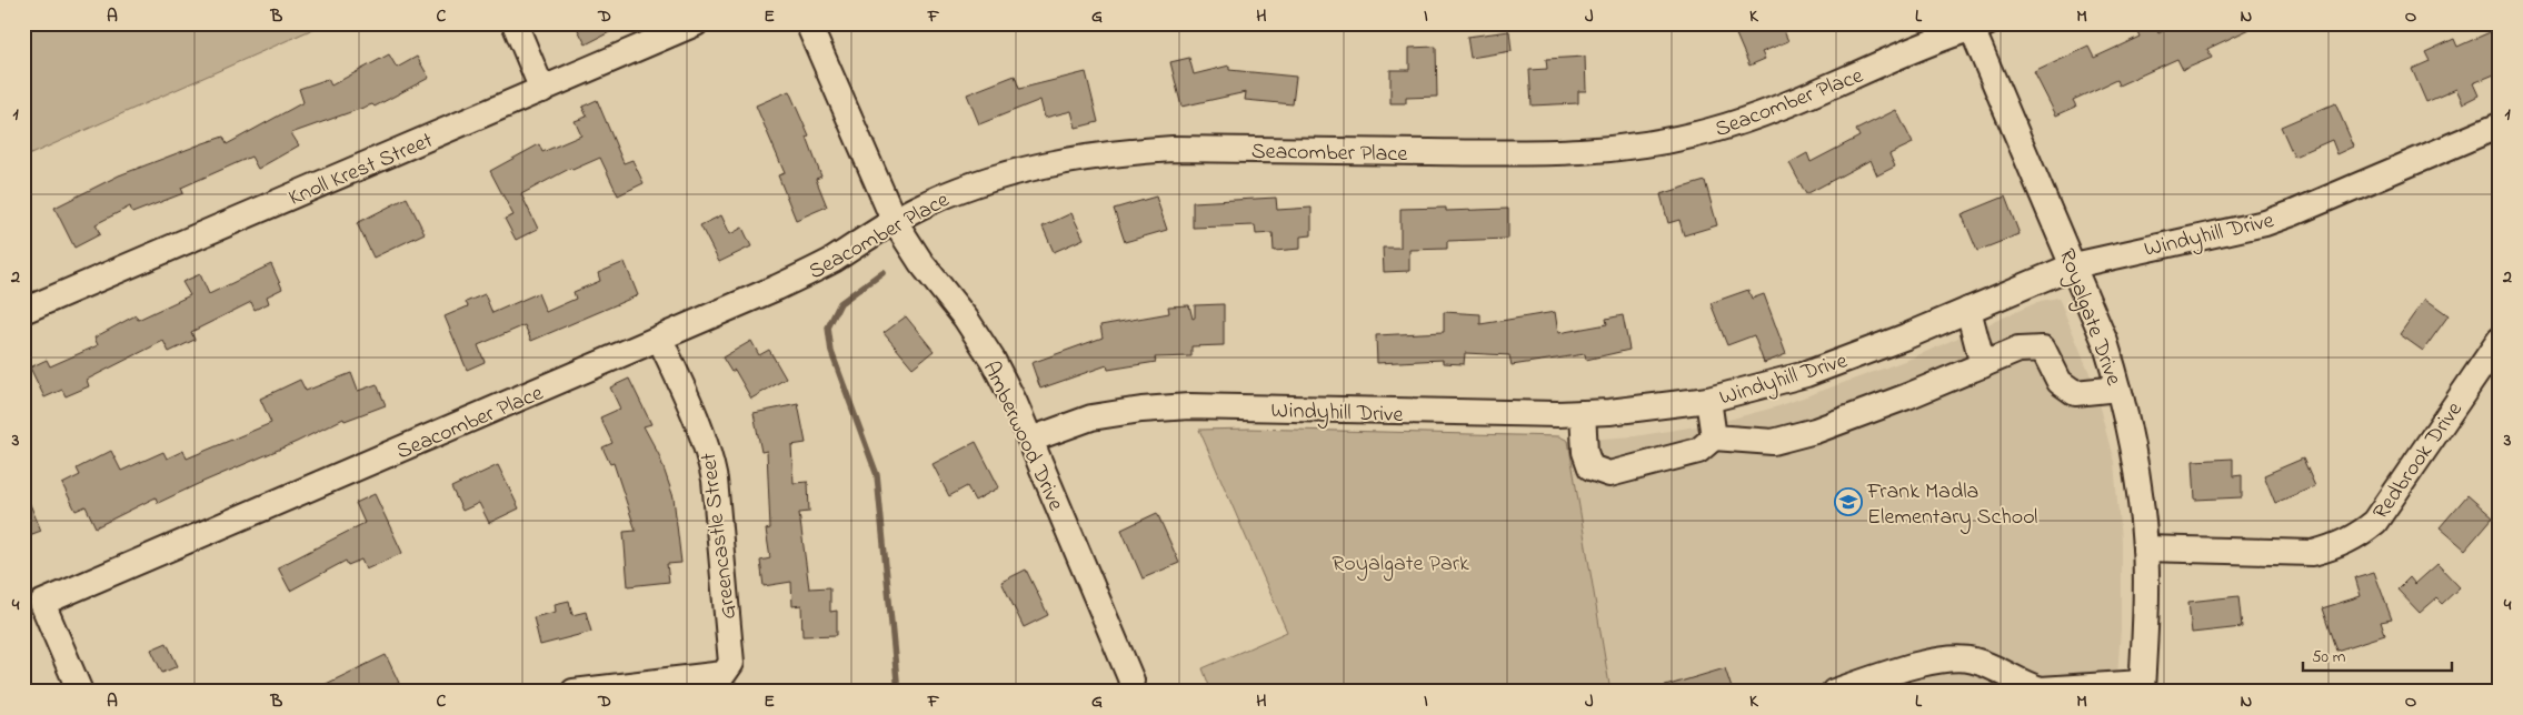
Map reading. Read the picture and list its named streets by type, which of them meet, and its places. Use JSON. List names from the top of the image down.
{
  "streets": {
    "street": [
      "Seacomber Place",
      "Knoll Krest Street",
      "Windyhill Drive",
      "Royalgate Drive",
      "Amberwood Drive",
      "Redbrook Drive",
      "Greencastle Street"
    ]
  },
  "crossings": [
    ["Seacomber Place", "Royalgate Drive"],
    ["Seacomber Place", "Amberwood Drive"],
    ["Seacomber Place", "Greencastle Street"],
    ["Windyhill Drive", "Royalgate Drive"],
    ["Windyhill Drive", "Amberwood Drive"],
    ["Royalgate Drive", "Redbrook Drive"]
  ],
  "parks": ["Royalgate Park"],
  "places": {
    "school or university": ["Frank Madla Elementary School"]
  },
  "scale_bar": "50 m",
  "grid": {
    "columns": [
      "A",
      "B",
      "C",
      "D",
      "E",
      "F",
      "G",
      "H",
      "I",
      "J",
      "K",
      "L",
      "M",
      "N",
      "O"
    ],
    "rows": [
      "1",
      "2",
      "3",
      "4"
    ]
  }
}
